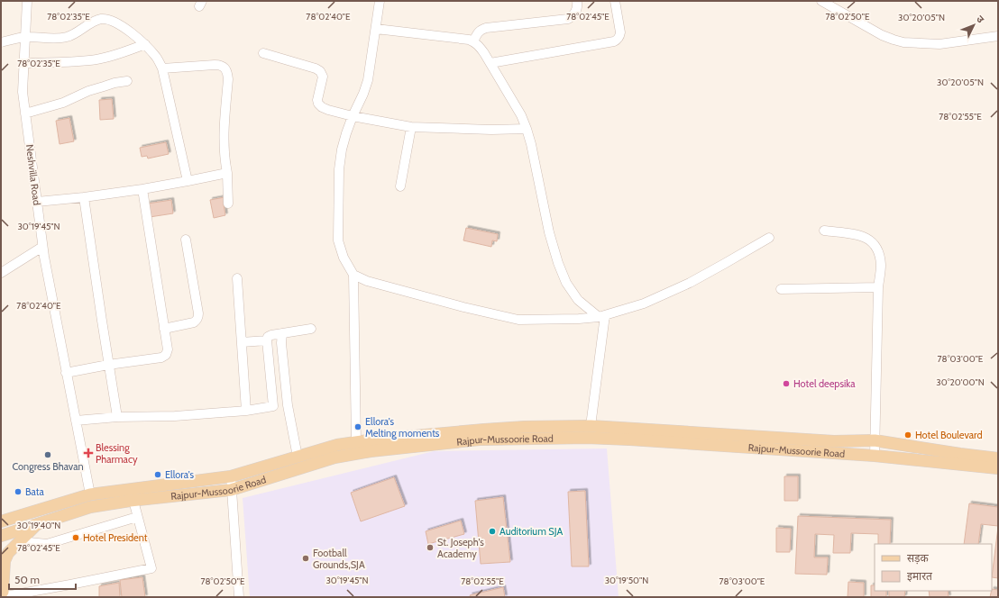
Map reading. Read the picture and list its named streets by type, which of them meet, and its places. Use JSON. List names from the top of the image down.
{
  "streets": {
    "main road": ["Rajpur-Mussoorie Road"],
    "street": ["Neshvilla Road"]
  },
  "crossings": [
    ["Neshvilla Road", "Rajpur-Mussoorie Road"]
  ],
  "places": {
    "other": [
      "Hotel deepsika",
      "Ellora's Melting moments",
      "Hotel Boulevard",
      "Congress Bhavan",
      "Ellora's",
      "Bata",
      "Auditorium SJA",
      "Hotel President",
      "St. Joseph's Academy",
      "Football Grounds,SJA"
    ],
    "health": ["Blessing Pharmacy"]
  },
  "legend": ["सड़क", "इमारत"],
  "scale_bar": "50 m",
  "north": "top right",
  "coordinates": [
    "78°02'45\"E",
    "78°02'35\"E",
    "78°02'40\"E",
    "78°02'50\"E",
    "30°20'05\"N",
    "78°02'55\"E",
    "30°19'45\"N",
    "78°03'00\"E",
    "30°20'00\"N",
    "30°19'40\"N",
    "30°19'50\"N"
  ]
}
